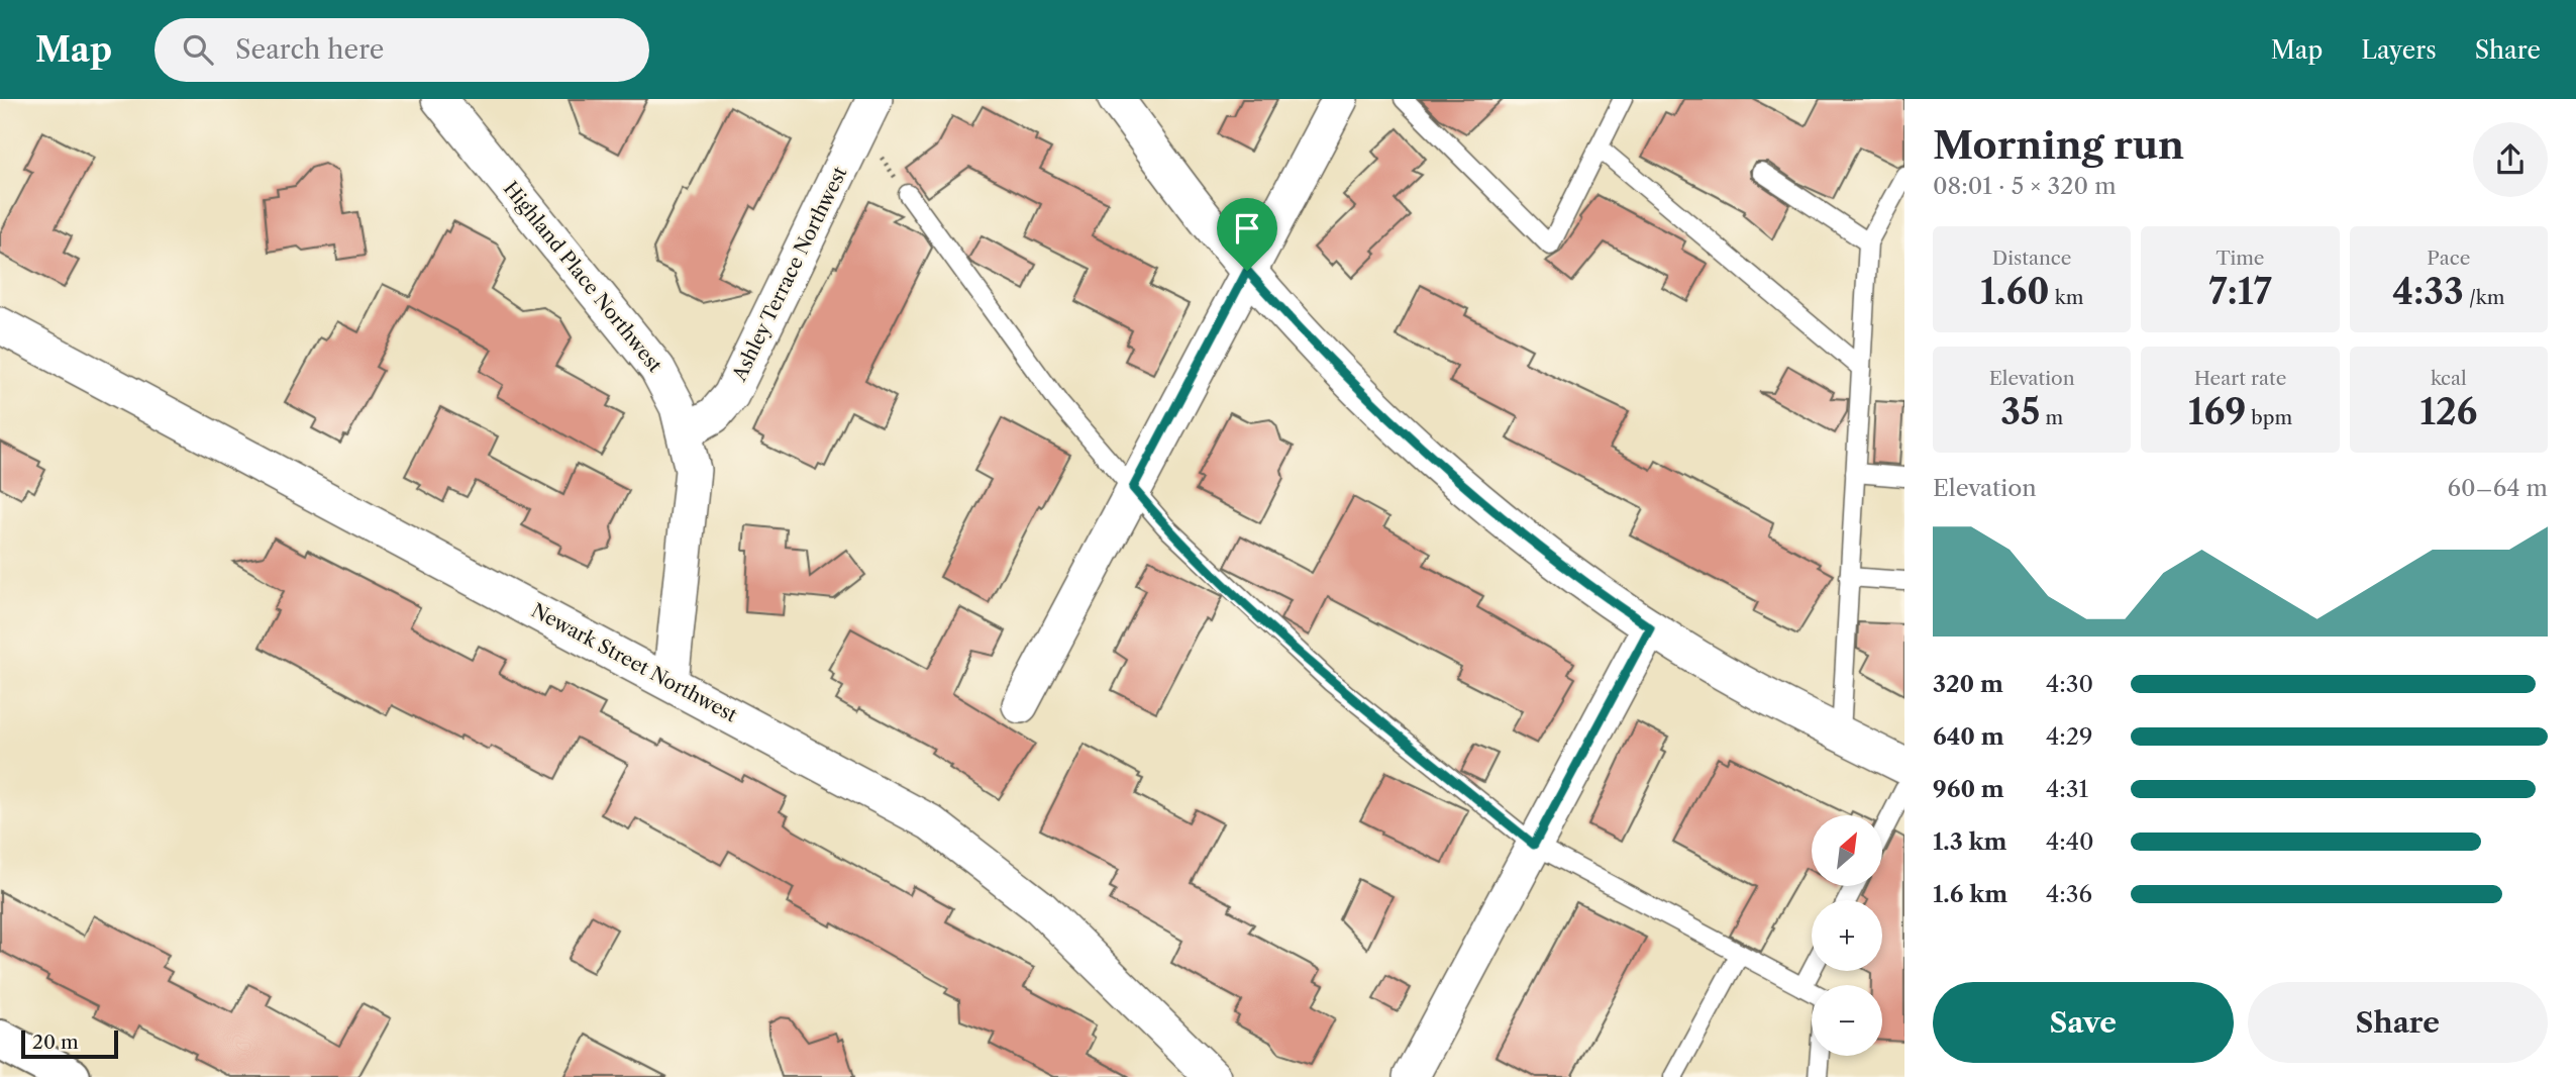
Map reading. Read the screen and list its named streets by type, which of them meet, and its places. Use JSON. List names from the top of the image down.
{
  "streets": {
    "street": ["Ashley Terrace Northwest", "Highland Place Northwest", "Newark Street Northwest"]
  },
  "crossings": [
    ["Ashley Terrace Northwest", "Highland Place Northwest"],
    ["Highland Place Northwest", "Newark Street Northwest"]
  ],
  "scale_bar": "20 m",
  "north": "top right",
  "page": {
    "header": "Map",
    "search": "Search here",
    "nav": ["Map", "Layers", "Share"],
    "heading": ["Morning run", "08:01 · 5 × 320 m"],
    "stats": [
      ["Distance", "1.60 km"],
      ["Time", "7:17"],
      ["Pace", "4:33 /km"],
      ["Elevation", "35 m"],
      ["Heart rate", "169 bpm"],
      ["kcal", "126"]
    ],
    "chart": ["Elevation", "60–64 m"],
    "list": [
      {
        "name": "320 m",
        "note": "4:30"
      },
      {
        "name": "640 m",
        "note": "4:29"
      },
      {
        "name": "960 m",
        "note": "4:31"
      },
      {
        "name": "1.3 km",
        "note": "4:40"
      },
      {
        "name": "1.6 km",
        "note": "4:36"
      }
    ],
    "map_buttons": ["+", "−"],
    "buttons": ["Save", "Share"],
    "scale": "20 m"
  }
}
